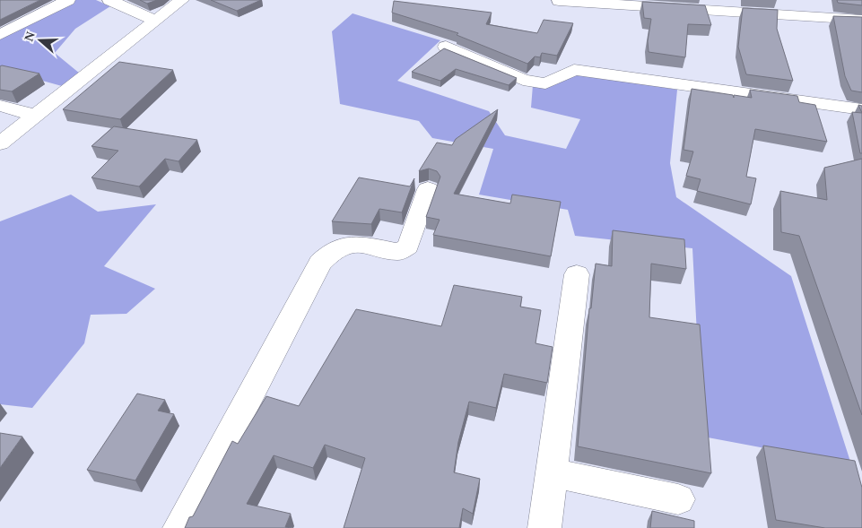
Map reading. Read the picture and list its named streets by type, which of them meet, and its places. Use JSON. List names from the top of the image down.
{
  "north": "left"
}
